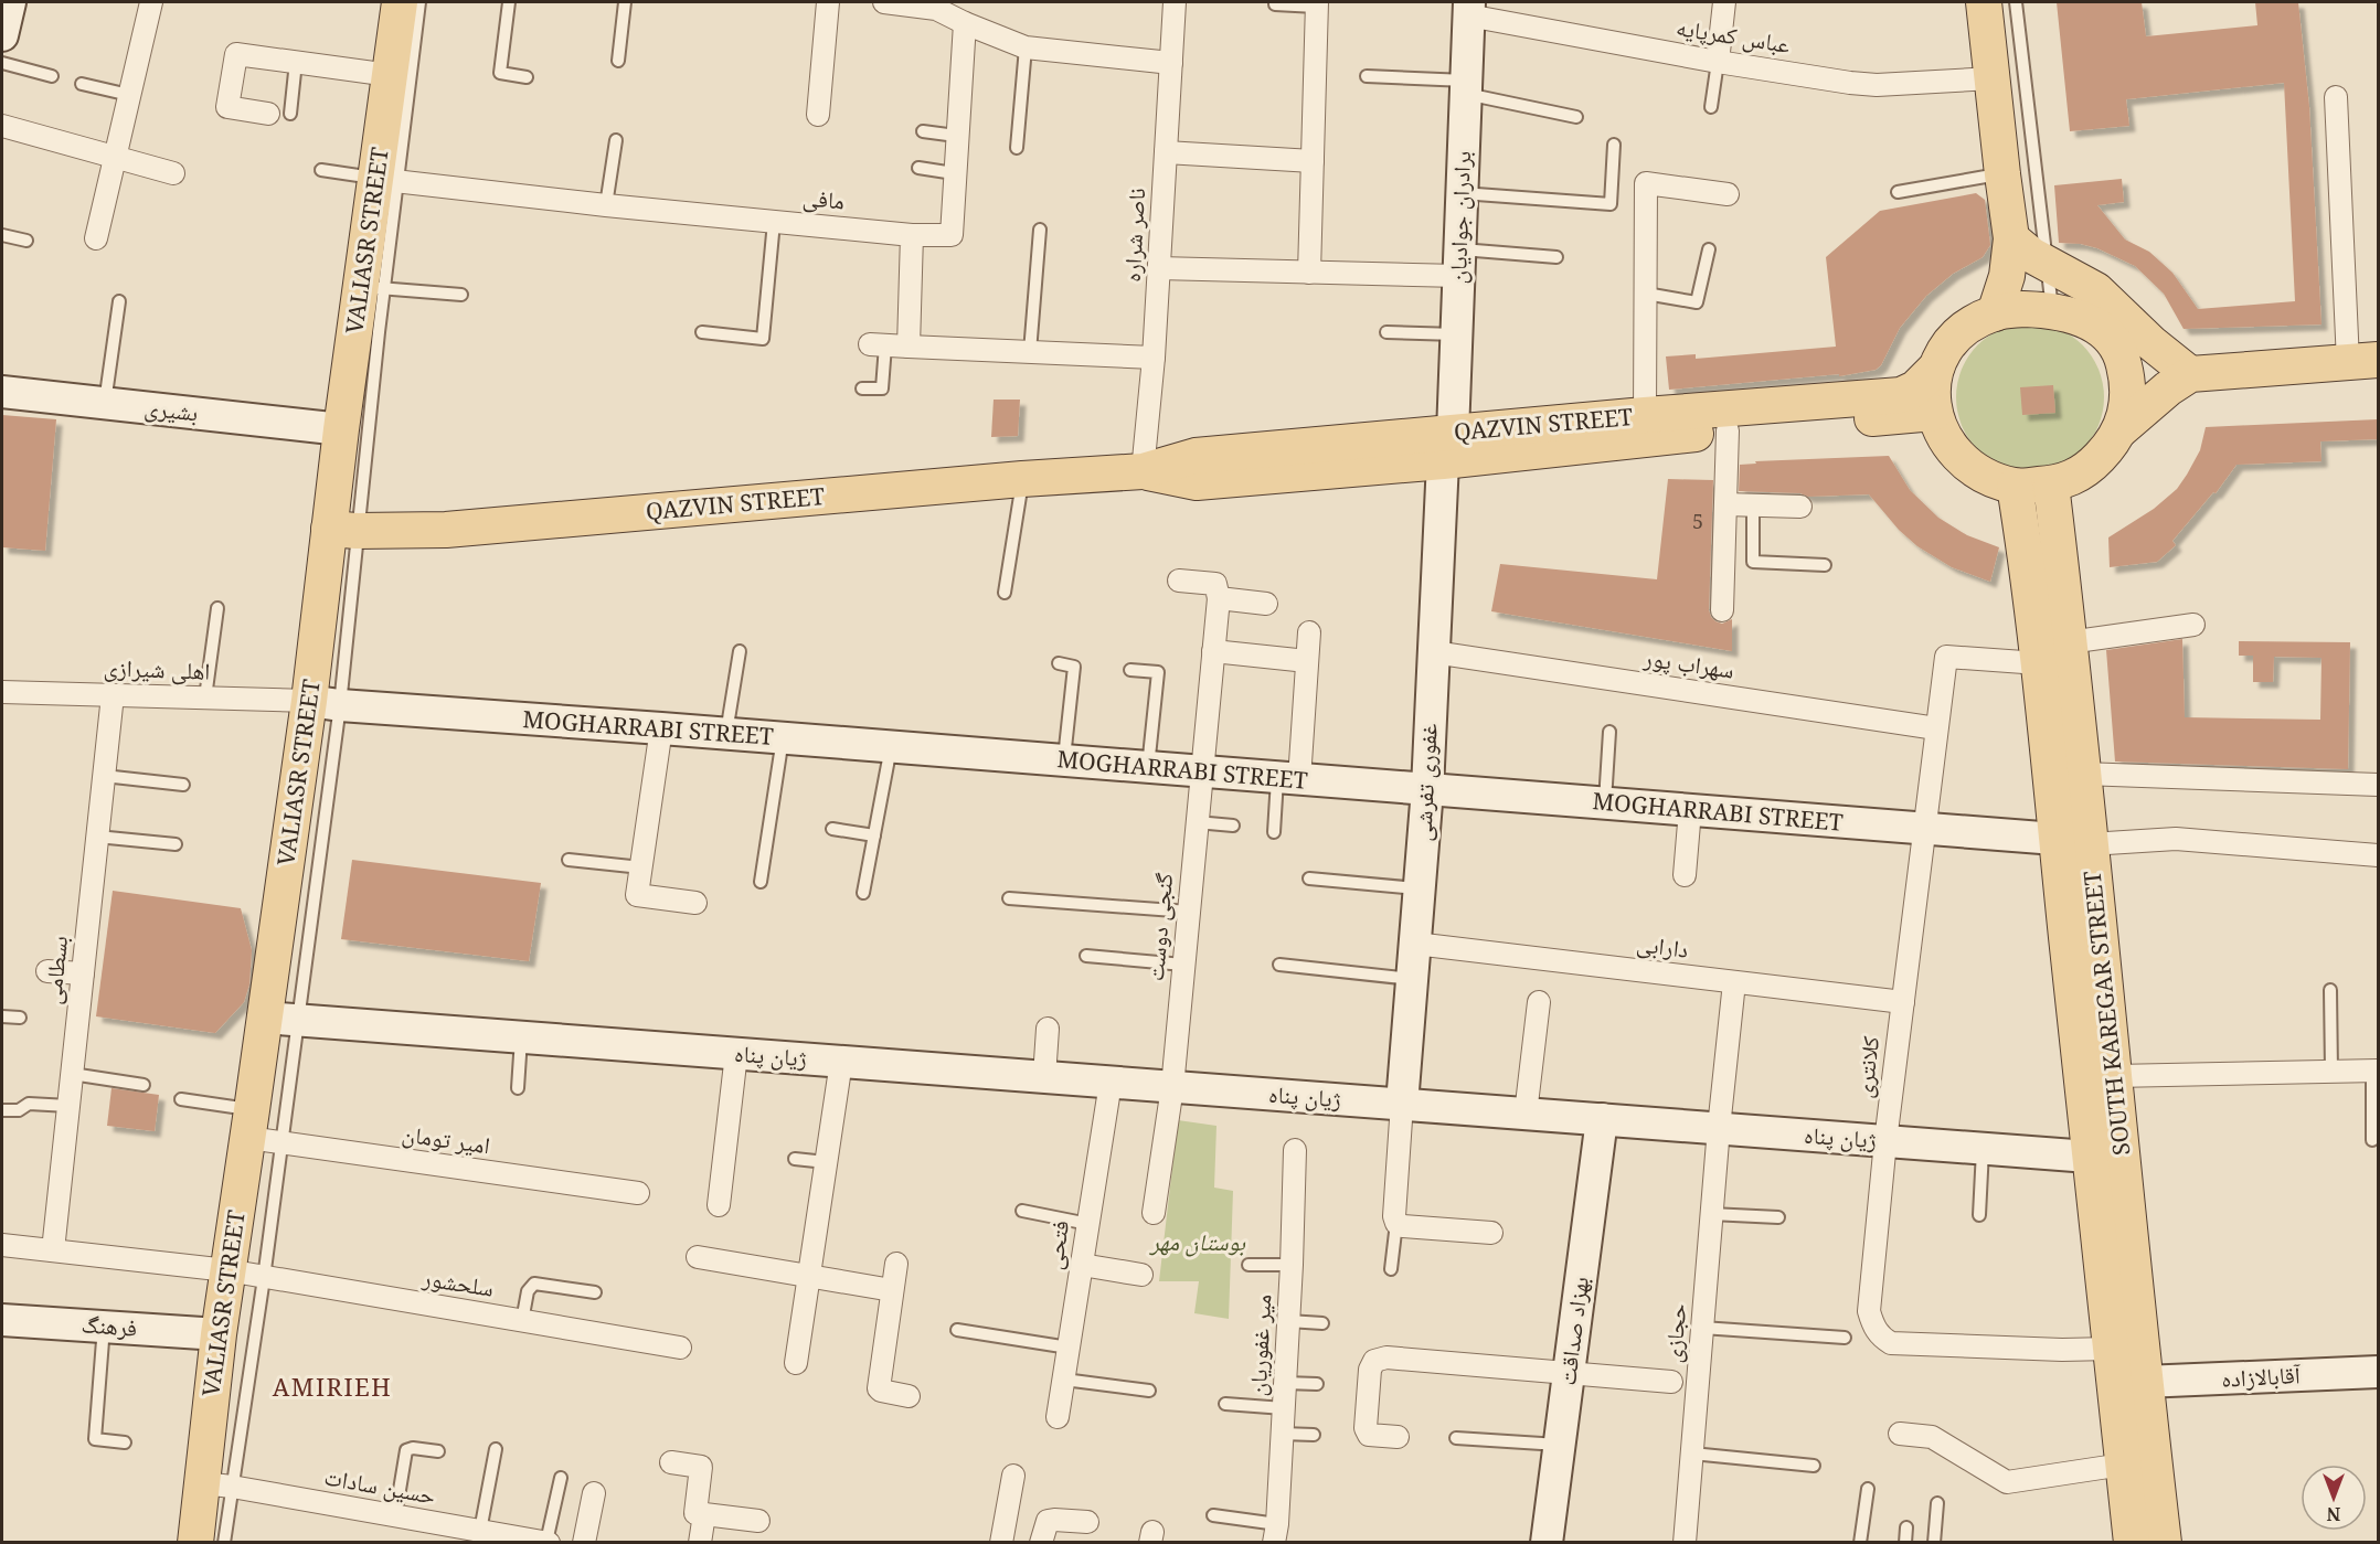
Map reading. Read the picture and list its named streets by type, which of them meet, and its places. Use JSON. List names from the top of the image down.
{
  "streets": {
    "main road": ["VALIASR STREET", "QAZVIN STREET", "SOUTH KAREGAR STREET"],
    "street": [
      "عباس کمرپایه",
      "مافی",
      "برادران جوادیان",
      "ناصر شراره",
      "بشیری",
      "سهراب پور",
      "اهلی شیرازی",
      "MOGHARRABI STREET",
      "غفوری تفرشی",
      "گنجی دوست",
      "دارابی",
      "بسطامی",
      "ژیان پناه",
      "کلانتری",
      "امیر تومان",
      "فتحی",
      "سلحشور",
      "فرهنگ",
      "بهزاد صداقت",
      "حجازی",
      "میر غفوریان",
      "آقابالازاده",
      "حسین سادات"
    ]
  },
  "crossings": [
    ["عباس کمرپایه", "برادران جوادیان"],
    ["مافی", "VALIASR STREET"],
    ["برادران جوادیان", "QAZVIN STREET"],
    ["برادران جوادیان", "غفوری تفرشی"],
    ["ناصر شراره", "QAZVIN STREET"],
    ["VALIASR STREET", "بشیری"],
    ["VALIASR STREET", "QAZVIN STREET"],
    ["VALIASR STREET", "اهلی شیرازی"],
    ["VALIASR STREET", "MOGHARRABI STREET"],
    ["VALIASR STREET", "ژیان پناه"],
    ["VALIASR STREET", "امیر تومان"],
    ["VALIASR STREET", "سلحشور"],
    ["VALIASR STREET", "فرهنگ"],
    ["VALIASR STREET", "حسین سادات"],
    ["QAZVIN STREET", "غفوری تفرشی"],
    ["QAZVIN STREET", "SOUTH KAREGAR STREET"],
    ["سهراب پور", "غفوری تفرشی"],
    ["سهراب پور", "کلانتری"],
    ["اهلی شیرازی", "MOGHARRABI STREET"],
    ["اهلی شیرازی", "بسطامی"],
    ["MOGHARRABI STREET", "غفوری تفرشی"],
    ["MOGHARRABI STREET", "گنجی دوست"],
    ["MOGHARRABI STREET", "SOUTH KAREGAR STREET"],
    ["MOGHARRABI STREET", "کلانتری"],
    ["غفوری تفرشی", "دارابی"],
    ["غفوری تفرشی", "ژیان پناه"],
    ["گنجی دوست", "ژیان پناه"],
    ["دارابی", "کلانتری"],
    ["دارابی", "حجازی"],
    ["بسطامی", "سلحشور"],
    ["SOUTH KAREGAR STREET", "ژیان پناه"],
    ["SOUTH KAREGAR STREET", "کلانتری"],
    ["SOUTH KAREGAR STREET", "آقابالازاده"],
    ["ژیان پناه", "کلانتری"],
    ["ژیان پناه", "فتحی"],
    ["ژیان پناه", "بهزاد صداقت"],
    ["ژیان پناه", "حجازی"]
  ],
  "districts": ["AMIRIEH"],
  "parks": ["بوستان مهر"],
  "house_numbers": ["5"],
  "north": "bottom"
}
